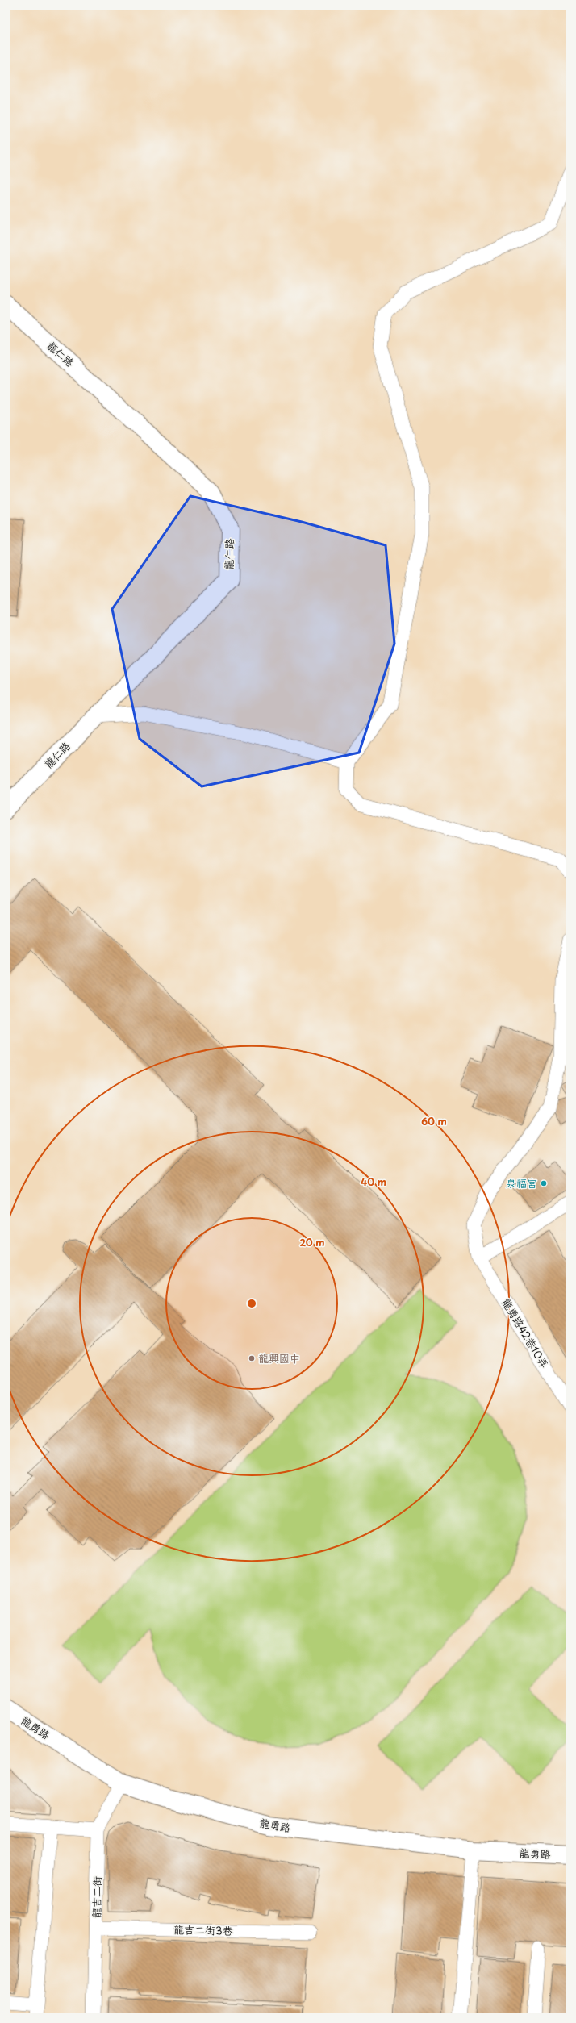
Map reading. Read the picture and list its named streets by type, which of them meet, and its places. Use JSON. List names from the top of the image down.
{
  "streets": {
    "street": ["龍仁路", "龍勇路"],
    "lane": ["龍勇路42巷10弄", "龍吉二街", "龍吉二街3巷"]
  },
  "crossings": [
    ["龍勇路", "龍吉二街"],
    ["龍吉二街", "龍吉二街3巷"]
  ],
  "places": ["泉福宮", "龍興國中"],
  "rings": ["60 m", "40 m", "20 m"]
}
